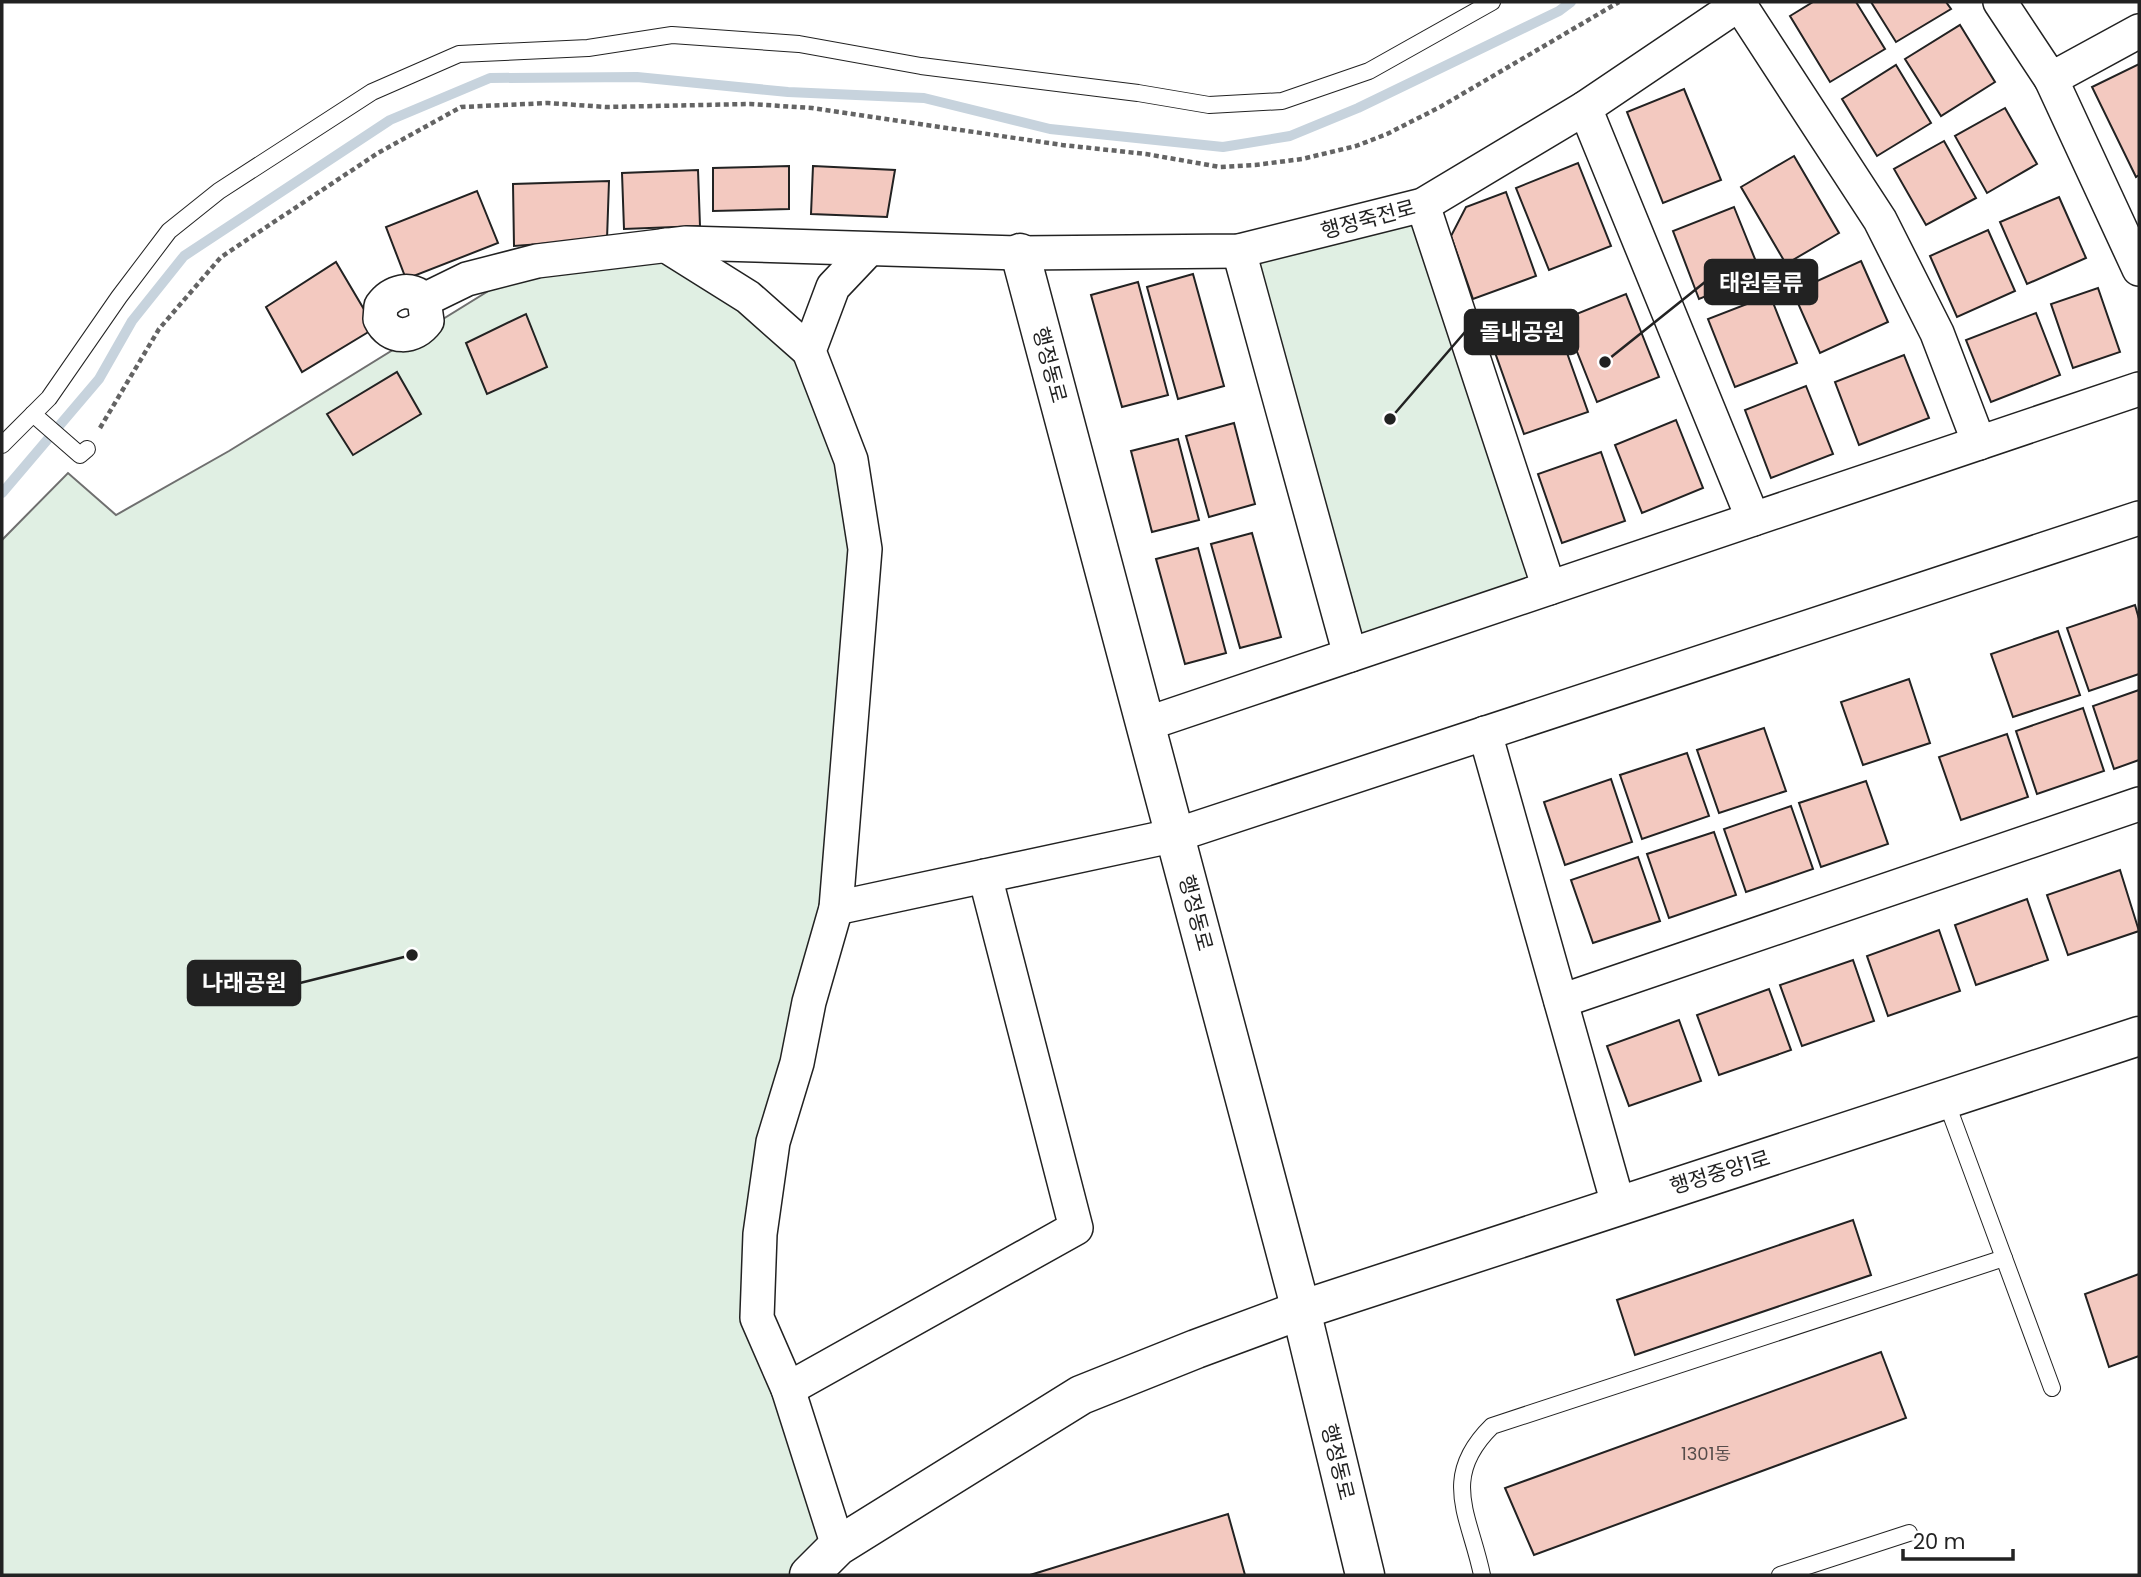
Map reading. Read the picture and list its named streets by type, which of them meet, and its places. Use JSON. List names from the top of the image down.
{
  "streets": {
    "street": ["행정죽전로", "행정동로", "행정중앙1로"]
  },
  "crossings": [
    ["행정죽전로", "행정동로"],
    ["행정동로", "행정중앙1로"]
  ],
  "places": ["태원물류", "돌내공원", "나래공원"],
  "house_numbers": ["1301동"],
  "scale_bar": "20 m"
}
